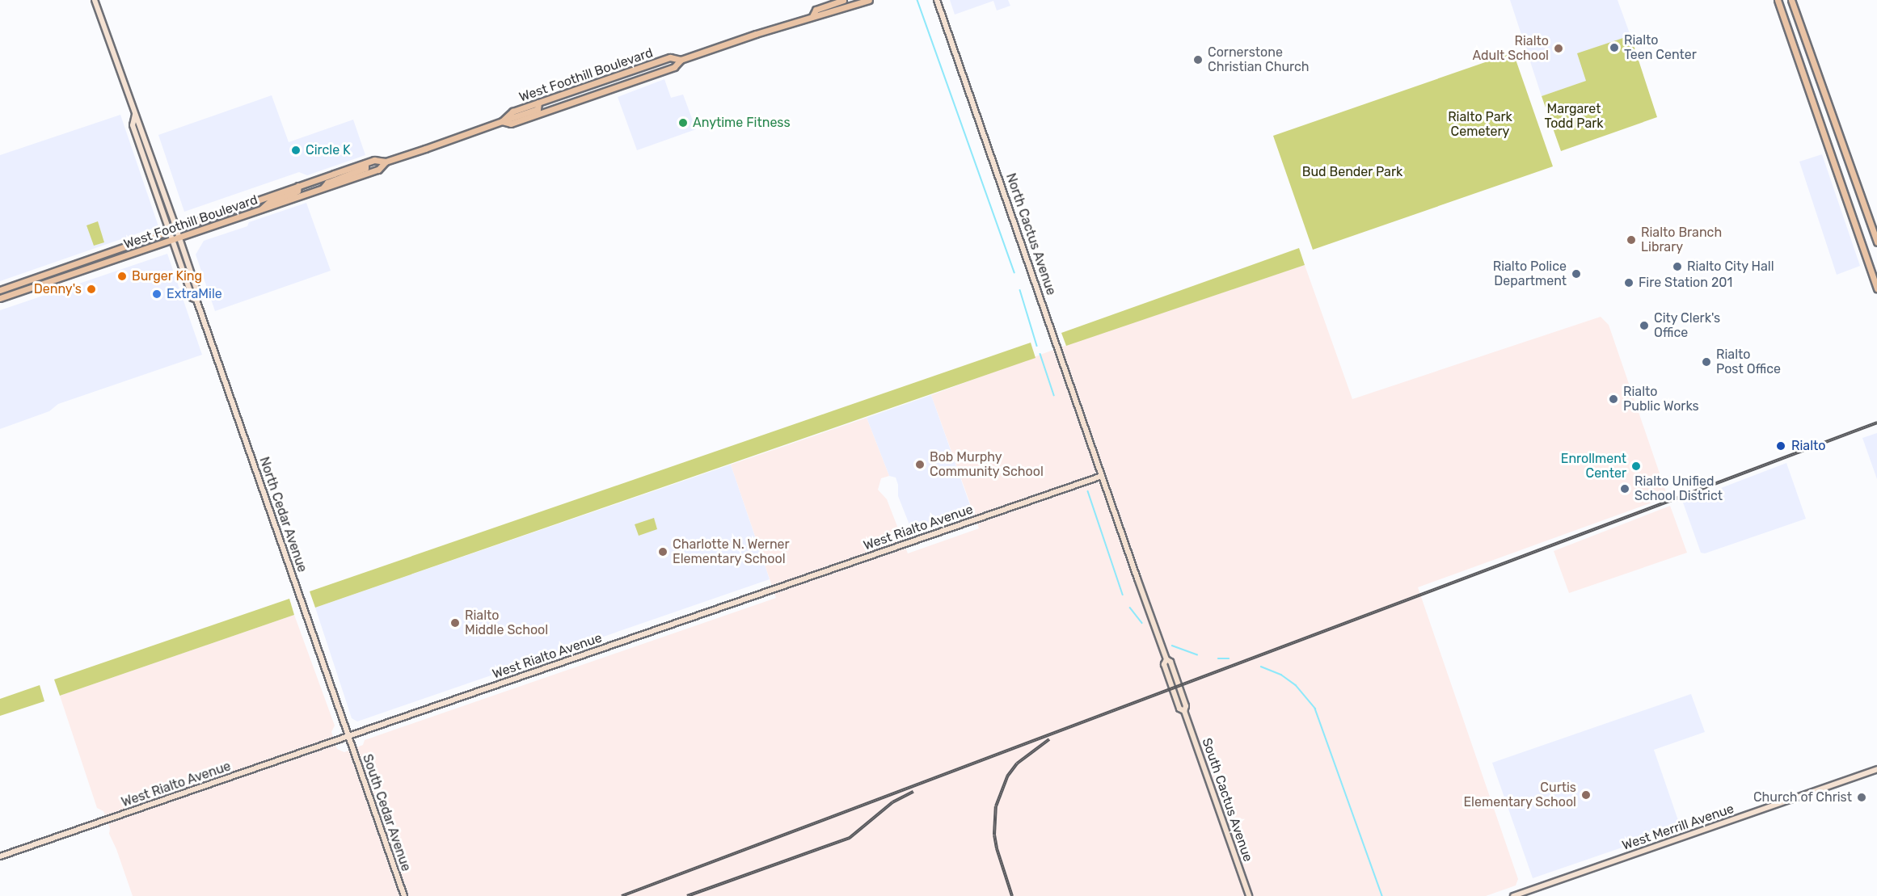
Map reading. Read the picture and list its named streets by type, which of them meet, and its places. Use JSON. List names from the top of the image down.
{
  "streets": {
    "main road": [
      "West Foothill Boulevard",
      "North Cactus Avenue",
      "North Cedar Avenue",
      "West Rialto Avenue",
      "South Cactus Avenue",
      "South Cedar Avenue",
      "West Merrill Avenue"
    ]
  },
  "crossings": [
    ["West Foothill Boulevard", "North Cedar Avenue"],
    ["North Cactus Avenue", "West Rialto Avenue"],
    ["North Cactus Avenue", "South Cactus Avenue"],
    ["North Cedar Avenue", "West Rialto Avenue"],
    ["North Cedar Avenue", "South Cedar Avenue"],
    ["West Rialto Avenue", "South Cactus Avenue"],
    ["West Rialto Avenue", "South Cedar Avenue"]
  ],
  "parks": ["Margaret Todd Park", "Rialto Park Cemetery", "Bud Bender Park"],
  "places": [
    "Rialto Teen Center",
    "Rialto Adult School",
    "Cornerstone Christian Church",
    "Anytime Fitness",
    "Circle K",
    "Rialto Branch Library",
    "Rialto City Hall",
    "Rialto Police Department",
    "Burger King",
    "Fire Station 201",
    "Denny's",
    "ExtraMile",
    "City Clerk's Office",
    "Rialto Post Office",
    "Rialto Public Works",
    "Rialto",
    "Bob Murphy Community School",
    "Enrollment Center",
    "Rialto Unified School District",
    "Charlotte N. Werner Elementary School",
    "Rialto Middle School",
    "Curtis Elementary School",
    "Church of Christ"
  ]
}
